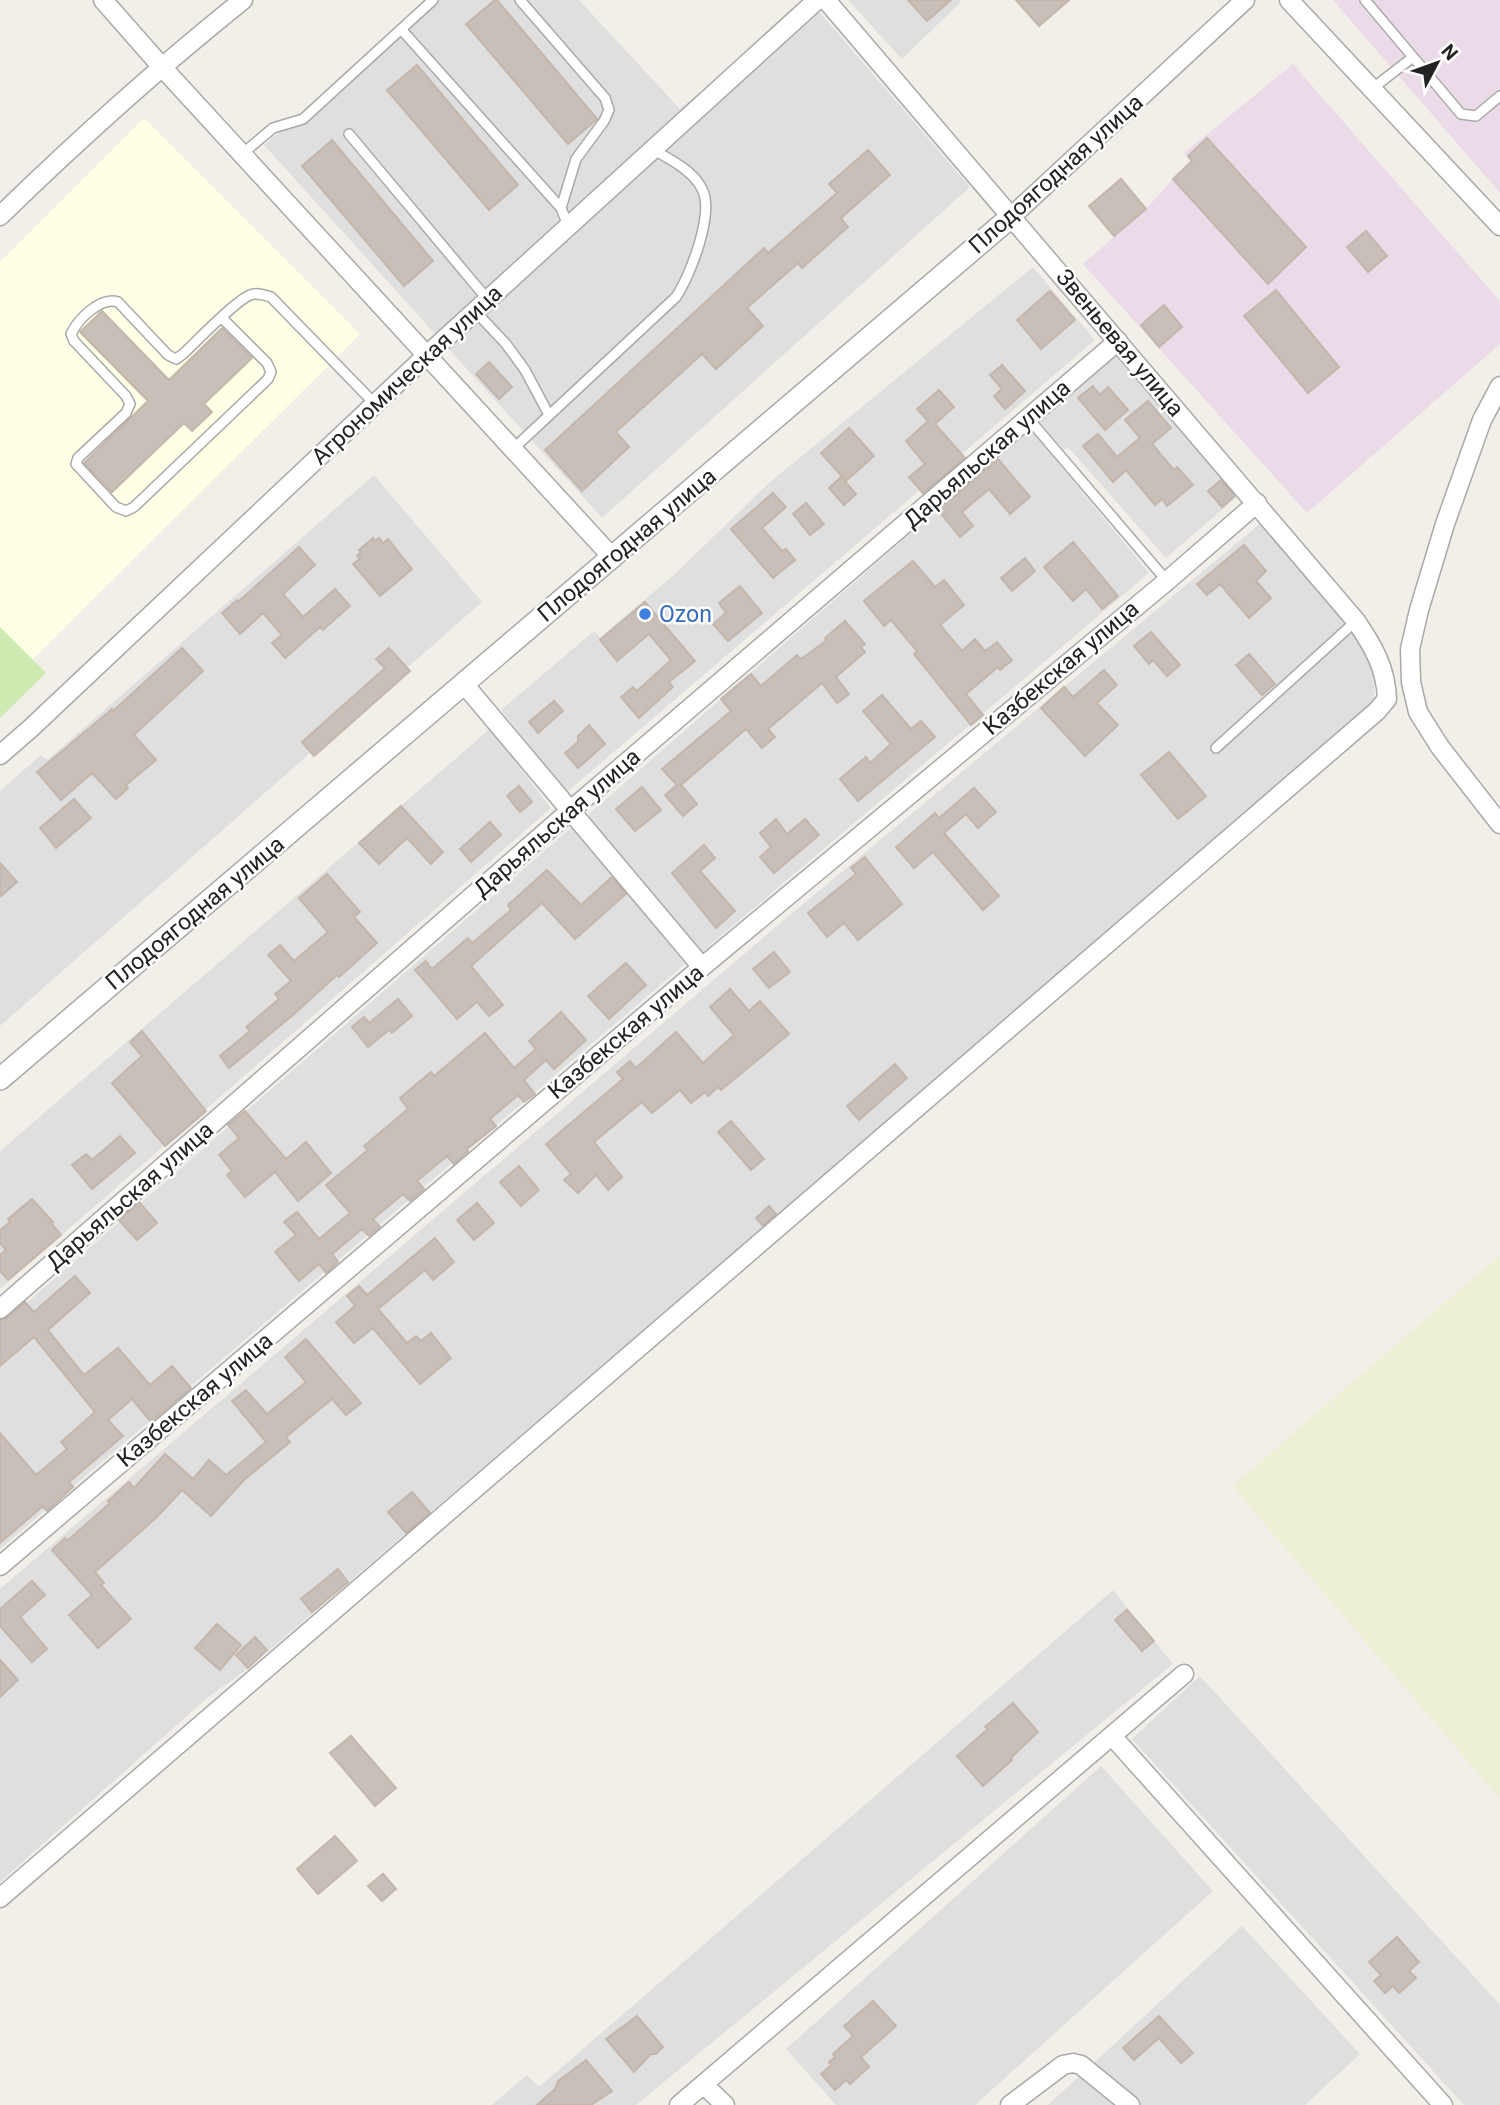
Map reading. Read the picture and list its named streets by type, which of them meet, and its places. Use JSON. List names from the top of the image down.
{
  "streets": {
    "street": [
      "Плодоягодная улица",
      "Звеньевая улица",
      "Агрономическая улица",
      "Дарьяльская улица",
      "Казбекская улица"
    ]
  },
  "crossings": [
    ["Плодоягодная улица", "Звеньевая улица"],
    ["Звеньевая улица", "Дарьяльская улица"],
    ["Звеньевая улица", "Казбекская улица"]
  ],
  "places": ["Ozon"],
  "north": "top right"
}
